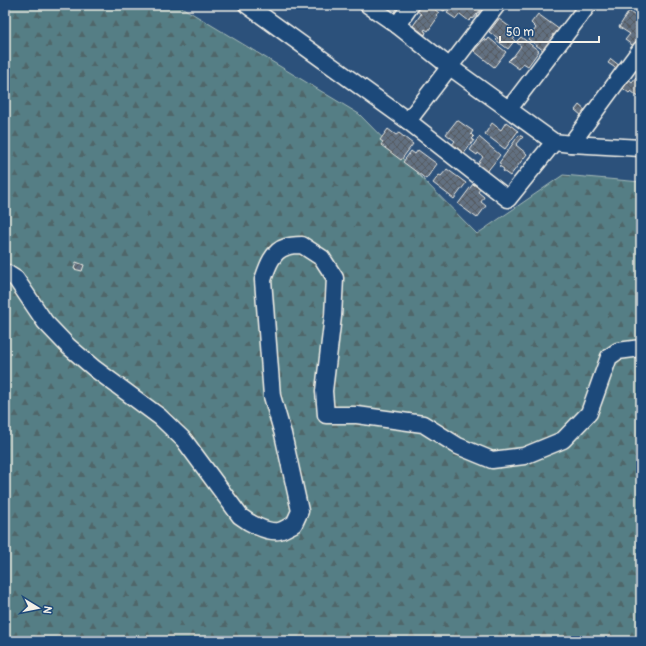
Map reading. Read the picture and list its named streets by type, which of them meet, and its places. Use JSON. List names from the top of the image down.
{
  "scale_bar": "50 m",
  "north": "right"
}
